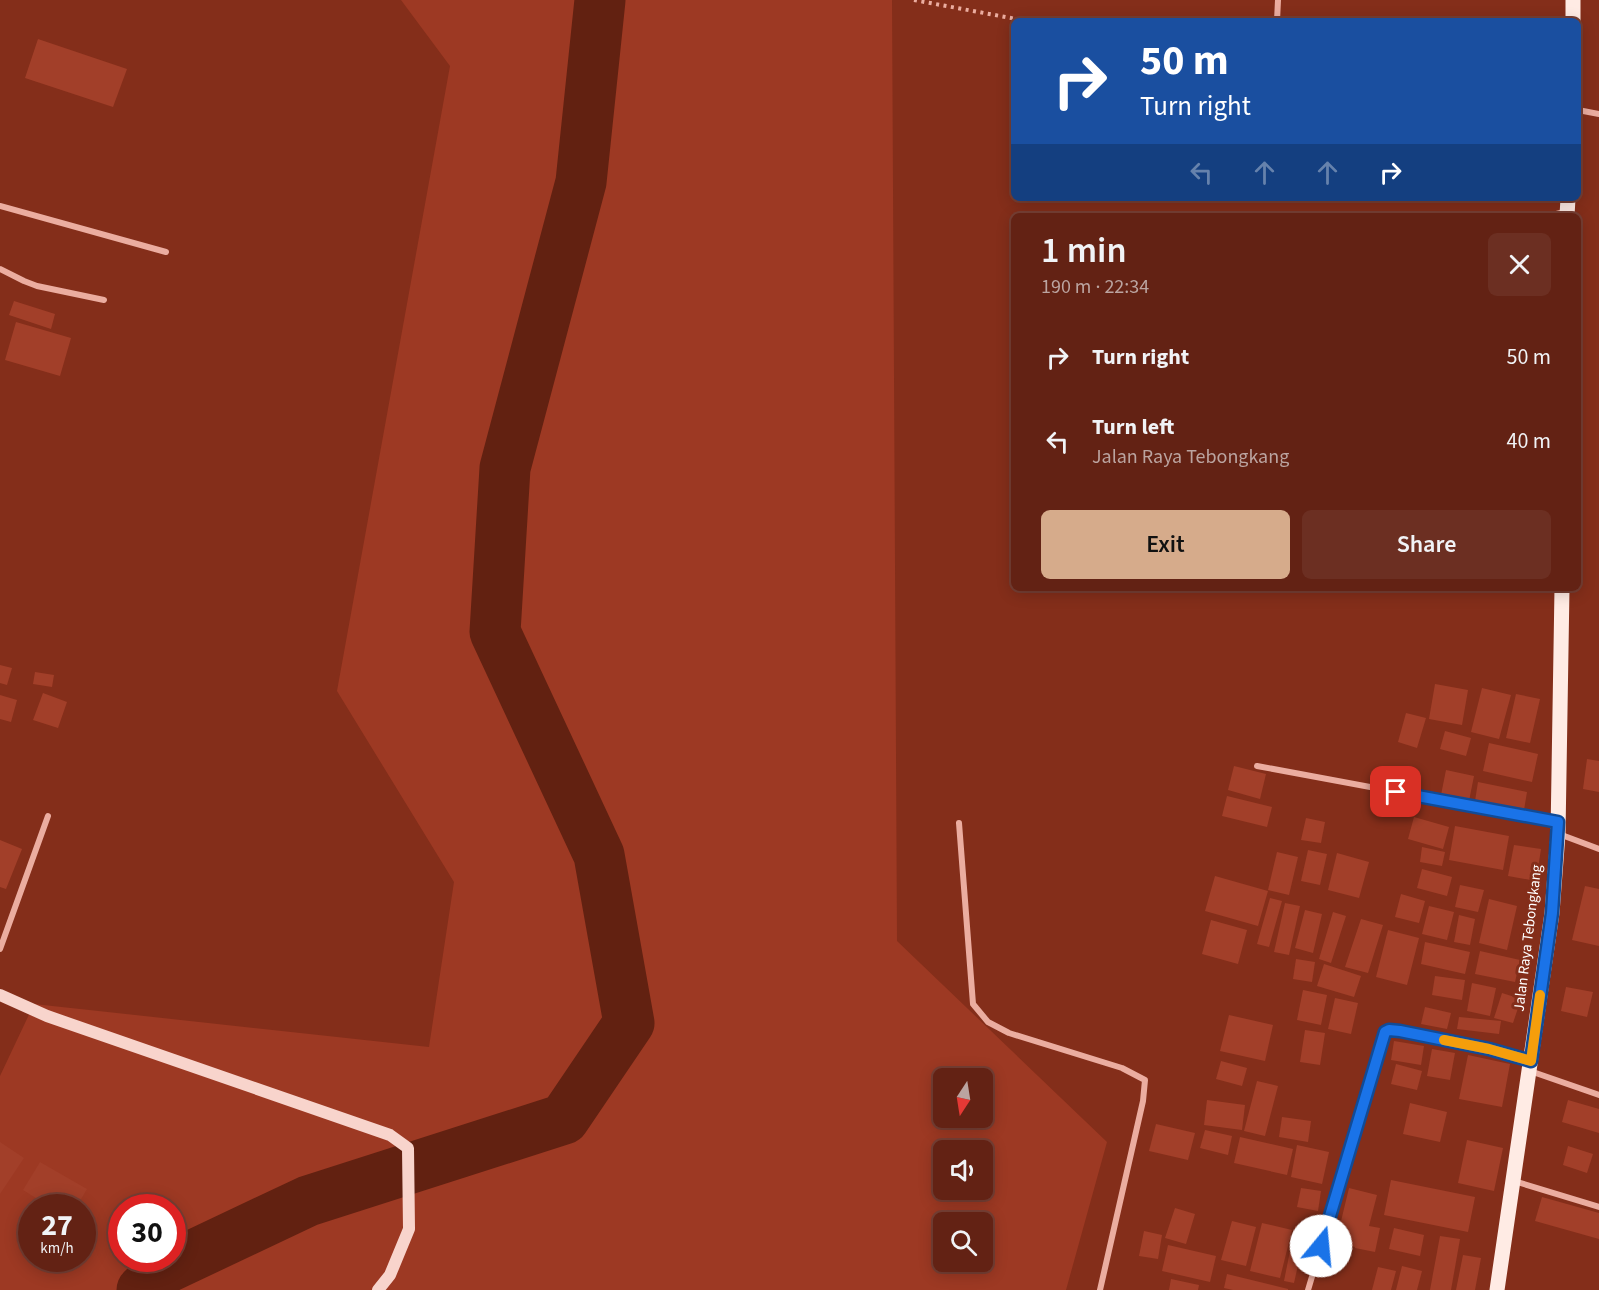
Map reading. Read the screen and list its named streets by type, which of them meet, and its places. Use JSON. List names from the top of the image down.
{
  "streets": {
    "main road": ["Jalan Raya Tebongkang"]
  },
  "north": "bottom",
  "page": {
    "turn": ["50 m", "Turn right"],
    "heading": ["1 min", "190 m · 22:34"],
    "list": [
      {
        "name": "Turn right",
        "value": "50 m"
      },
      {
        "name": "Turn left",
        "note": "Jalan Raya Tebongkang",
        "value": "40 m"
      }
    ],
    "buttons": ["Exit", "Share"],
    "speed": "27 km/h",
    "limit": "30"
  }
}
